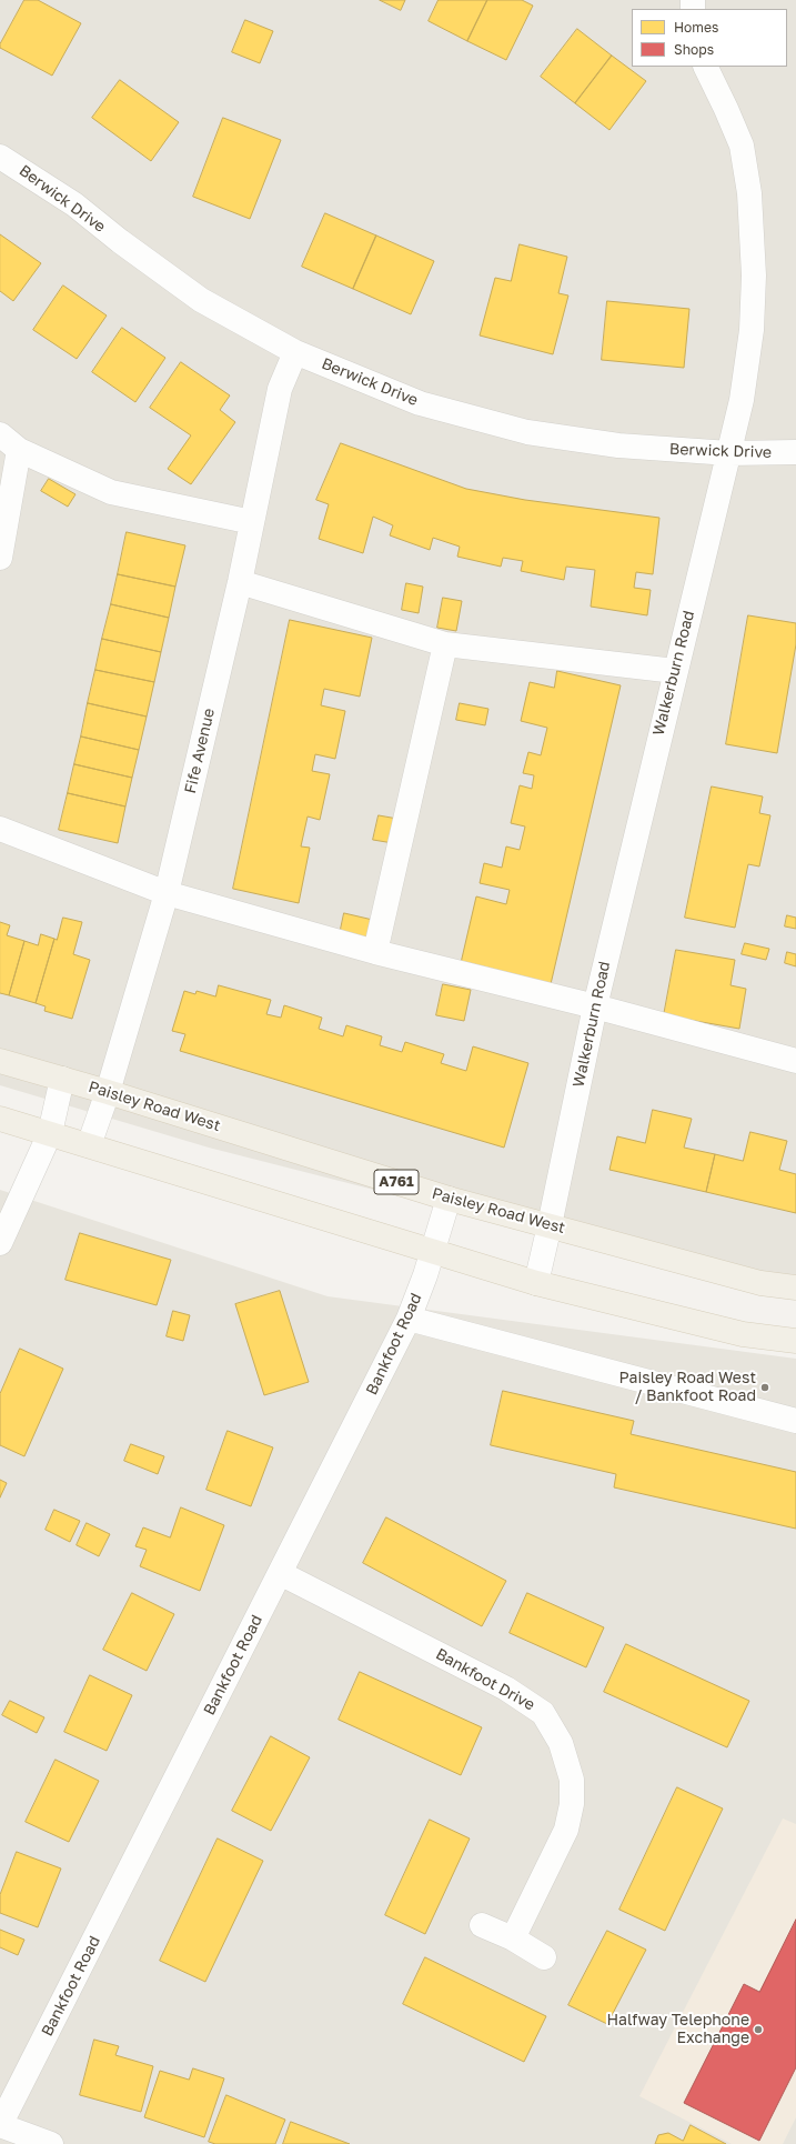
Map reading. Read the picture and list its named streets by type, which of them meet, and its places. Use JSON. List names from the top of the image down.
{
  "streets": {
    "main road": ["Paisley Road West", "A761"],
    "street": [
      "Berwick Drive",
      "Walkerburn Road",
      "Fife Avenue",
      "Bankfoot Road",
      "Bankfoot Drive"
    ]
  },
  "crossings": [
    ["Berwick Drive", "Walkerburn Road"],
    ["Berwick Drive", "Fife Avenue"],
    ["Walkerburn Road", "Paisley Road West"],
    ["Fife Avenue", "Paisley Road West"],
    ["Paisley Road West", "Bankfoot Road"],
    ["Bankfoot Road", "Bankfoot Drive"]
  ],
  "places": ["Paisley Road West / Bankfoot Road", "Halfway Telephone Exchange"],
  "legend": ["Homes", "Shops"]
}
